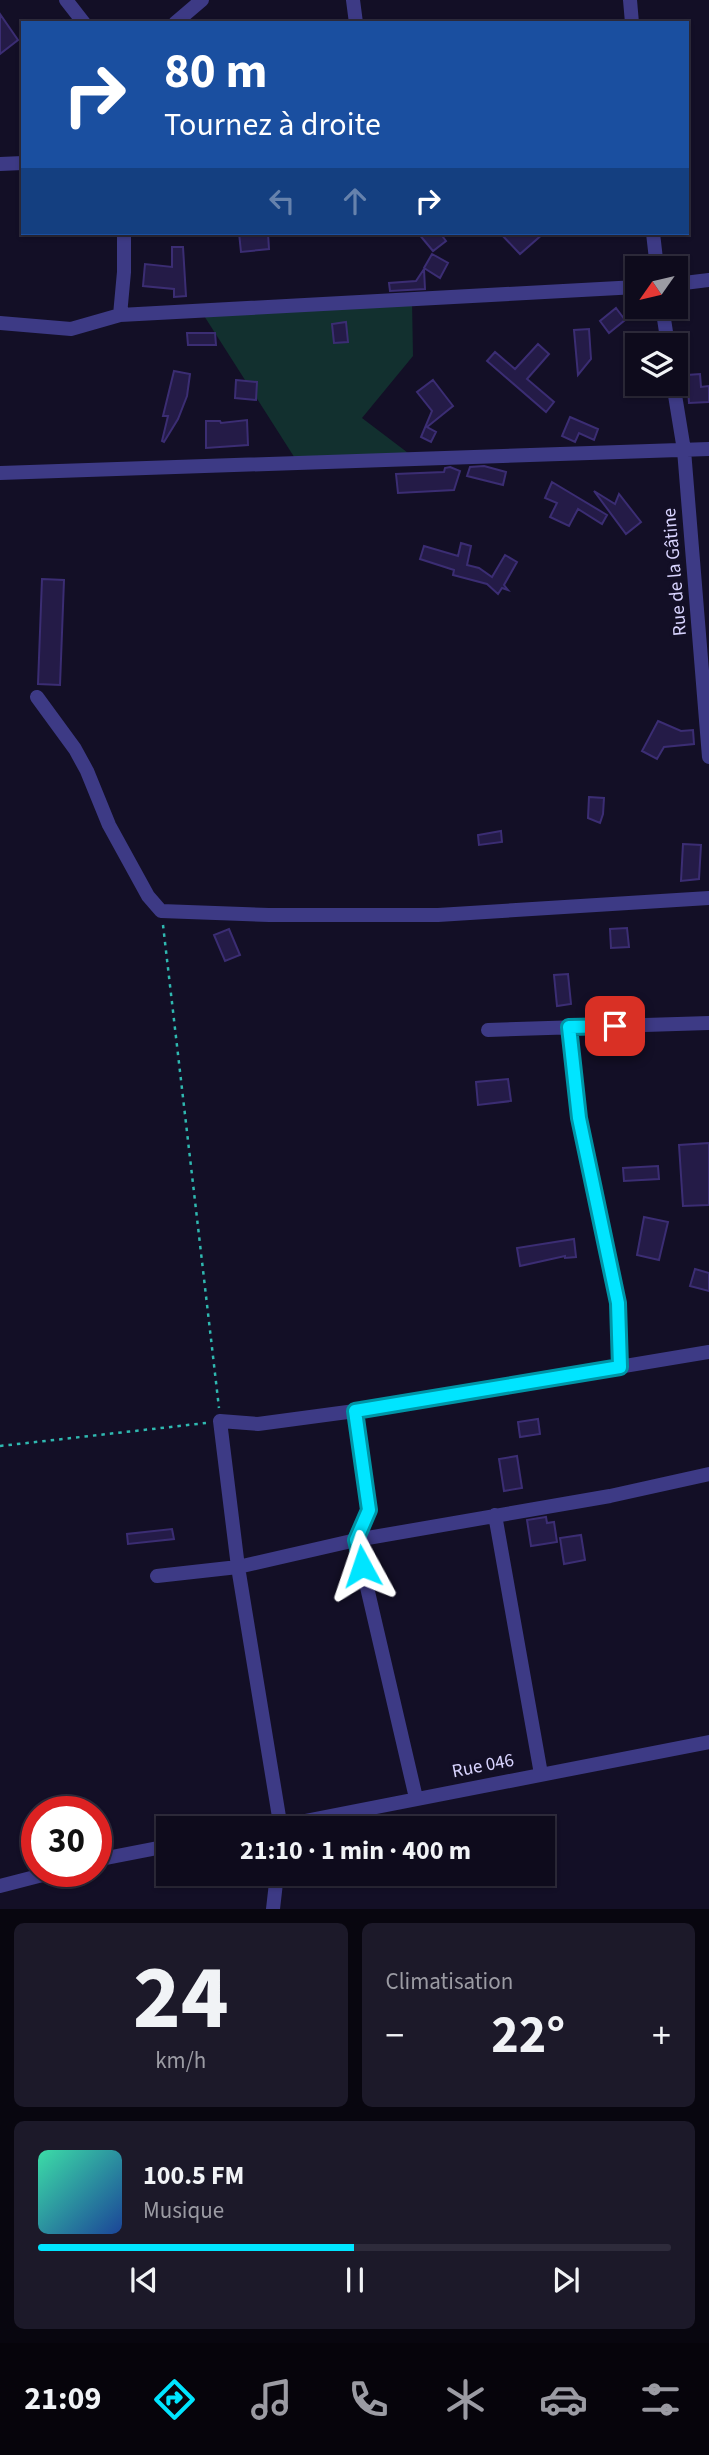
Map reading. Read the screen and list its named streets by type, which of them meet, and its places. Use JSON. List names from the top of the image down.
{
  "streets": {
    "street": ["Rue de la Gâtine", "Rue 046"]
  },
  "north": "bottom left",
  "page": {
    "turn": ["80 m", "Tournez à droite"],
    "limit": "30",
    "trip": "21:10 · 1 min · 400 m",
    "tile": [
      ["24", "km/h"],
      "Climatisation"
    ],
    "heat": ["−", "22°", "+"],
    "song": ["100.5 FM", "Musique"],
    "tabs": "21:09"
  }
}
